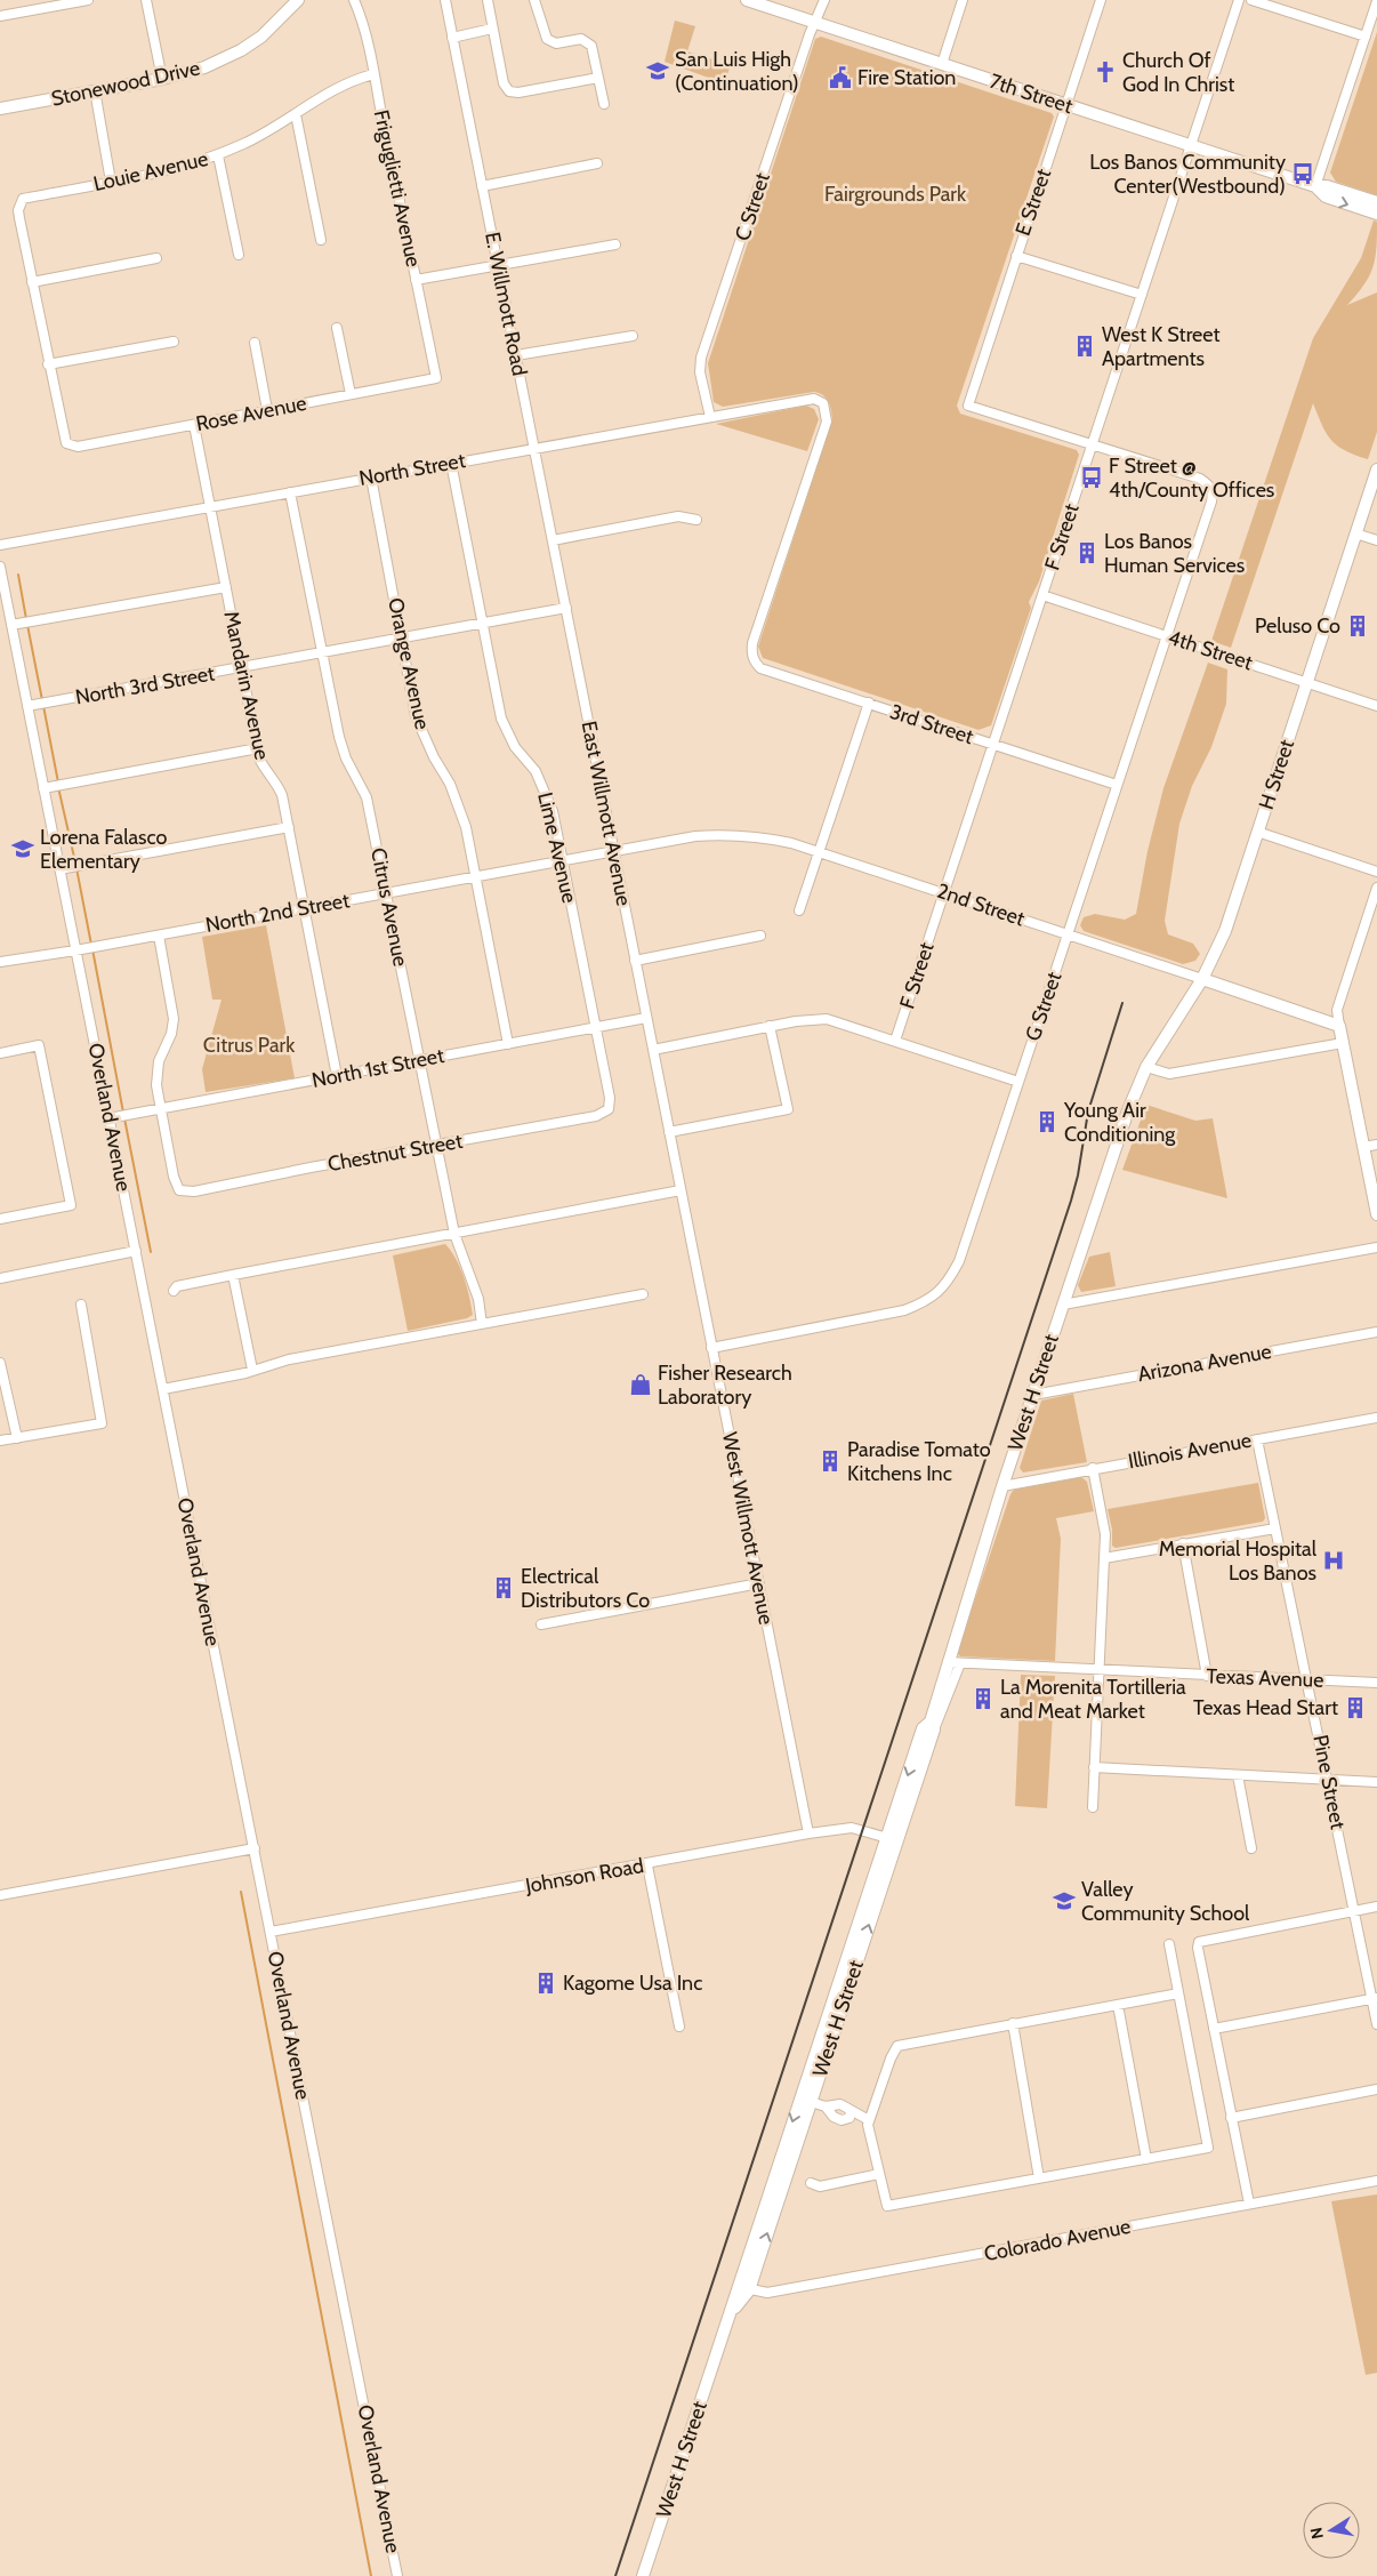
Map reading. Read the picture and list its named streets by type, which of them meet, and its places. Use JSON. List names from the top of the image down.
{
  "streets": {
    "street": [
      "Stonewood Drive",
      "7th Street",
      "Louie Avenue",
      "Friguglietti Avenue",
      "E Street",
      "C Street",
      "E. Willmott Road",
      "Rose Avenue",
      "North Street",
      "F Street",
      "4th Street",
      "Orange Avenue",
      "North 3rd Street",
      "Mandarin Avenue",
      "3rd Street",
      "H Street",
      "East Willmott Avenue",
      "Lime Avenue",
      "2nd Street",
      "Citrus Avenue",
      "North 2nd Street",
      "G Street",
      "North 1st Street",
      "Overland Avenue",
      "Chestnut Street",
      "Arizona Avenue",
      "West H Street",
      "Illinois Avenue",
      "West Willmott Avenue",
      "Texas Avenue",
      "Pine Street",
      "Johnson Road",
      "Colorado Avenue"
    ]
  },
  "crossings": [
    ["7th Street", "E Street"],
    ["7th Street", "C Street"],
    ["7th Street", "F Street"],
    ["Louie Avenue", "Friguglietti Avenue"],
    ["Friguglietti Avenue", "Rose Avenue"],
    ["E Street", "F Street"],
    ["E Street", "G Street"],
    ["C Street", "North Street"],
    ["E. Willmott Road", "North Street"],
    ["E. Willmott Road", "North 3rd Street"],
    ["E. Willmott Road", "East Willmott Avenue"],
    ["Rose Avenue", "Mandarin Avenue"],
    ["North Street", "Orange Avenue"],
    ["North Street", "Mandarin Avenue"],
    ["North Street", "3rd Street"],
    ["North Street", "Lime Avenue"],
    ["North Street", "Citrus Avenue"],
    ["F Street", "4th Street"],
    ["F Street", "3rd Street"],
    ["F Street", "2nd Street"],
    ["F Street", "G Street"],
    ["4th Street", "H Street"],
    ["4th Street", "G Street"],
    ["Orange Avenue", "North 3rd Street"],
    ["Orange Avenue", "North 2nd Street"],
    ["Orange Avenue", "North 1st Street"],
    ["North 3rd Street", "Mandarin Avenue"],
    ["North 3rd Street", "East Willmott Avenue"],
    ["North 3rd Street", "Lime Avenue"],
    ["North 3rd Street", "Citrus Avenue"],
    ["North 3rd Street", "Overland Avenue"],
    ["Mandarin Avenue", "North 2nd Street"],
    ["Mandarin Avenue", "North 1st Street"],
    ["3rd Street", "G Street"],
    ["H Street", "2nd Street"],
    ["H Street", "West H Street"],
    ["East Willmott Avenue", "2nd Street"],
    ["East Willmott Avenue", "North 2nd Street"],
    ["East Willmott Avenue", "North 1st Street"],
    ["East Willmott Avenue", "West Willmott Avenue"],
    ["Lime Avenue", "North 2nd Street"],
    ["Lime Avenue", "North 1st Street"],
    ["Lime Avenue", "Chestnut Street"],
    ["2nd Street", "North 2nd Street"],
    ["2nd Street", "G Street"],
    ["Citrus Avenue", "North 2nd Street"],
    ["Citrus Avenue", "North 1st Street"],
    ["Citrus Avenue", "Chestnut Street"],
    ["North 2nd Street", "Overland Avenue"],
    ["G Street", "West Willmott Avenue"],
    ["North 1st Street", "Overland Avenue"],
    ["North 1st Street", "Chestnut Street"],
    ["Overland Avenue", "Johnson Road"],
    ["Arizona Avenue", "West H Street"],
    ["West H Street", "Illinois Avenue"],
    ["West H Street", "Texas Avenue"],
    ["West H Street", "Johnson Road"],
    ["West H Street", "Colorado Avenue"],
    ["Illinois Avenue", "Pine Street"],
    ["West Willmott Avenue", "Johnson Road"],
    ["Texas Avenue", "Pine Street"]
  ],
  "parks": ["Fairgrounds Park", "Citrus Park"],
  "places": {
    "school or university": ["San Luis High (Continuation)", "Lorena Falasco Elementary", "Valley Community School"],
    "church": ["Church Of God In Christ"],
    "public building": ["Fire Station"],
    "bus stop": ["Los Banos Community Center(Westbound)", "F Street @ 4th/County Offices"],
    "building": [
      "West K Street Apartments",
      "Los Banos Human Services",
      "Peluso Co",
      "Young Air Conditioning",
      "Paradise Tomato Kitchens Inc",
      "Electrical Distributors Co",
      "La Morenita Tortilleria and Meat Market",
      "Texas Head Start",
      "Kagome Usa Inc"
    ],
    "shop": ["Fisher Research Laboratory"],
    "hospital": ["Memorial Hospital Los Banos"]
  },
  "north": "left"
}
